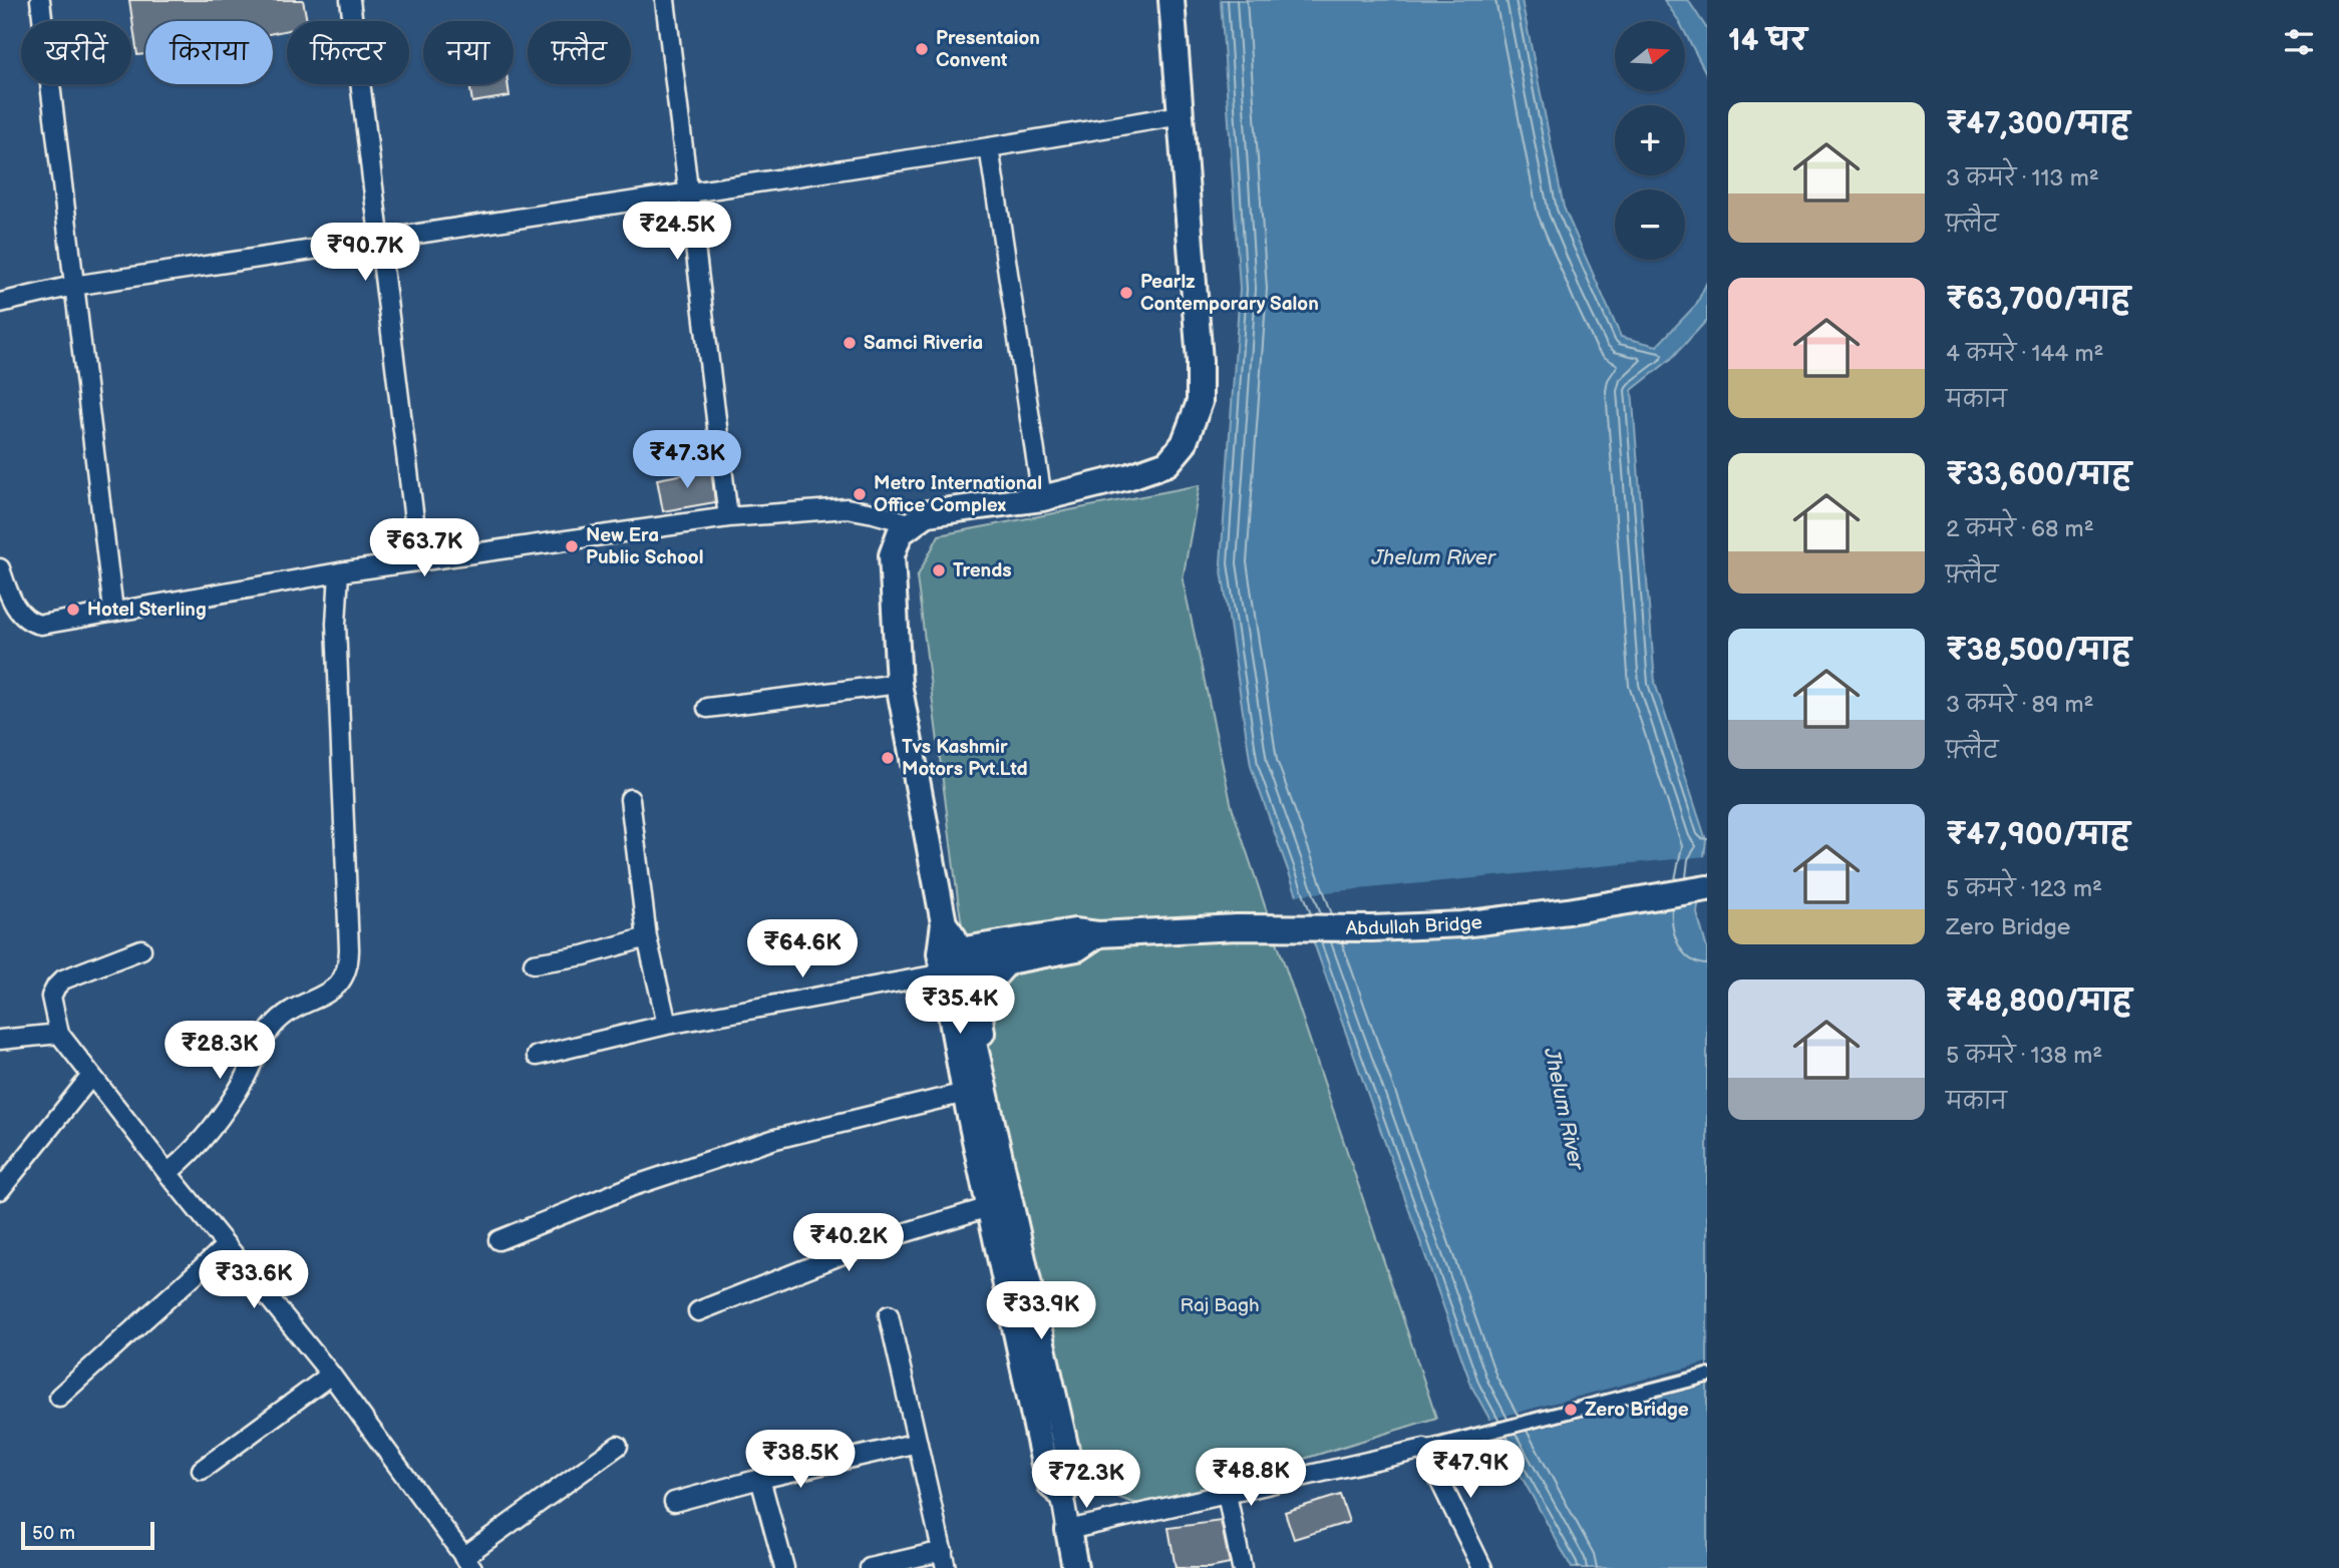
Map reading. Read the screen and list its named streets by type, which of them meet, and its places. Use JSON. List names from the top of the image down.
{
  "streets": {
    "main road": ["Abdullah Bridge"]
  },
  "water": ["Jhelum River"],
  "parks": ["Raj Bagh"],
  "places": [
    "Presentaion Convent",
    "Pearlz Contemporary Salon",
    "Samci Riveria",
    "Metro International Office Complex",
    "New Era Public School",
    "Trends",
    "Hotel Sterling",
    "Tvs Kashmir Motors Pvt.Ltd",
    "Zero Bridge"
  ],
  "scale_bar": "50 m",
  "north": "right",
  "page": {
    "heading": "14 घर",
    "map_buttons": ["+", "−"],
    "chip": [
      "खरीदें",
      "किराया",
      "फ़िल्टर",
      "नया",
      "फ़्लैट"
    ],
    "list": [
      {
        "name": "₹47,300/माह",
        "note": "3 कमरे · 113 m² · फ़्लैट"
      },
      {
        "name": "₹63,700/माह",
        "note": "4 कमरे · 144 m² · मकान"
      },
      {
        "name": "₹33,600/माह",
        "note": "2 कमरे · 68 m² · फ़्लैट"
      },
      {
        "name": "₹38,500/माह",
        "note": "3 कमरे · 89 m² · फ़्लैट"
      },
      {
        "name": "₹47,900/माह",
        "note": "5 कमरे · 123 m² · Zero Bridge"
      },
      {
        "name": "₹48,800/माह",
        "note": "5 कमरे · 138 m² · मकान"
      }
    ],
    "price": [
      "₹24.5K",
      "₹90.7K",
      "₹47.3K",
      "₹63.7K",
      "₹64.6K",
      "₹35.4K",
      "₹28.3K",
      "₹40.2K",
      "₹33.6K",
      "₹33.9K",
      "₹38.5K",
      "₹47.9K",
      "₹48.8K",
      "₹72.3K"
    ],
    "scale": "50 m"
  }
}
